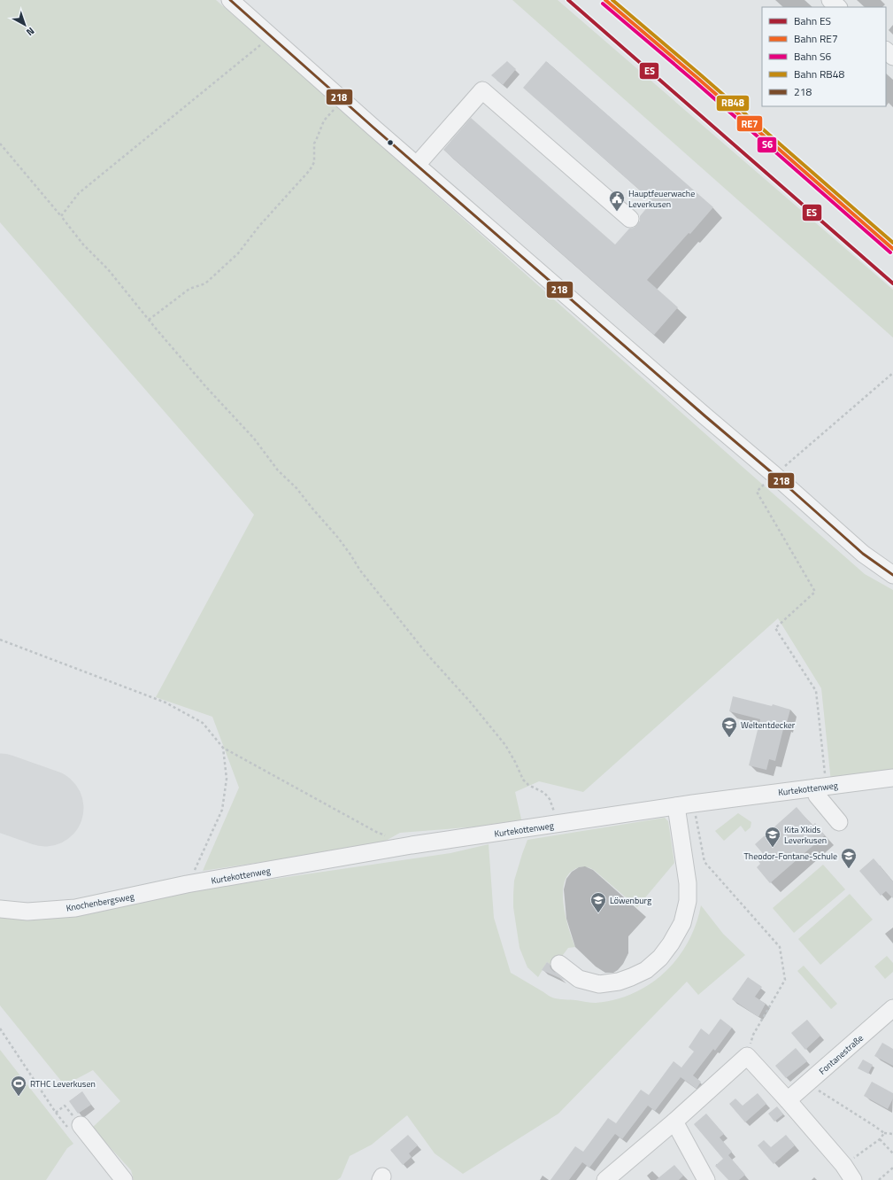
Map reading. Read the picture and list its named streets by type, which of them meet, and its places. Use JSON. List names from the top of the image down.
{
  "streets": {
    "street": ["Kurtekottenweg", "Knochenbergsweg", "Fontanestraße"]
  },
  "crossings": [
    ["Kurtekottenweg", "Knochenbergsweg"]
  ],
  "places": {
    "public building": ["Hauptfeuerwache Leverkusen"],
    "school or university": [
      "Weltentdecker",
      "Kita Xkids Leverkusen",
      "Theodor-Fontane-Schule",
      "Löwenburg"
    ],
    "sports": ["RTHC Leverkusen"]
  },
  "lines": [
    "rail line ES",
    "rail line RE7",
    "rail line RB48",
    "transit line 218",
    "rail line S6"
  ],
  "legend": [
    "Bahn ES",
    "Bahn RE7",
    "Bahn S6",
    "Bahn RB48",
    "218"
  ],
  "north": "bottom right"
}
